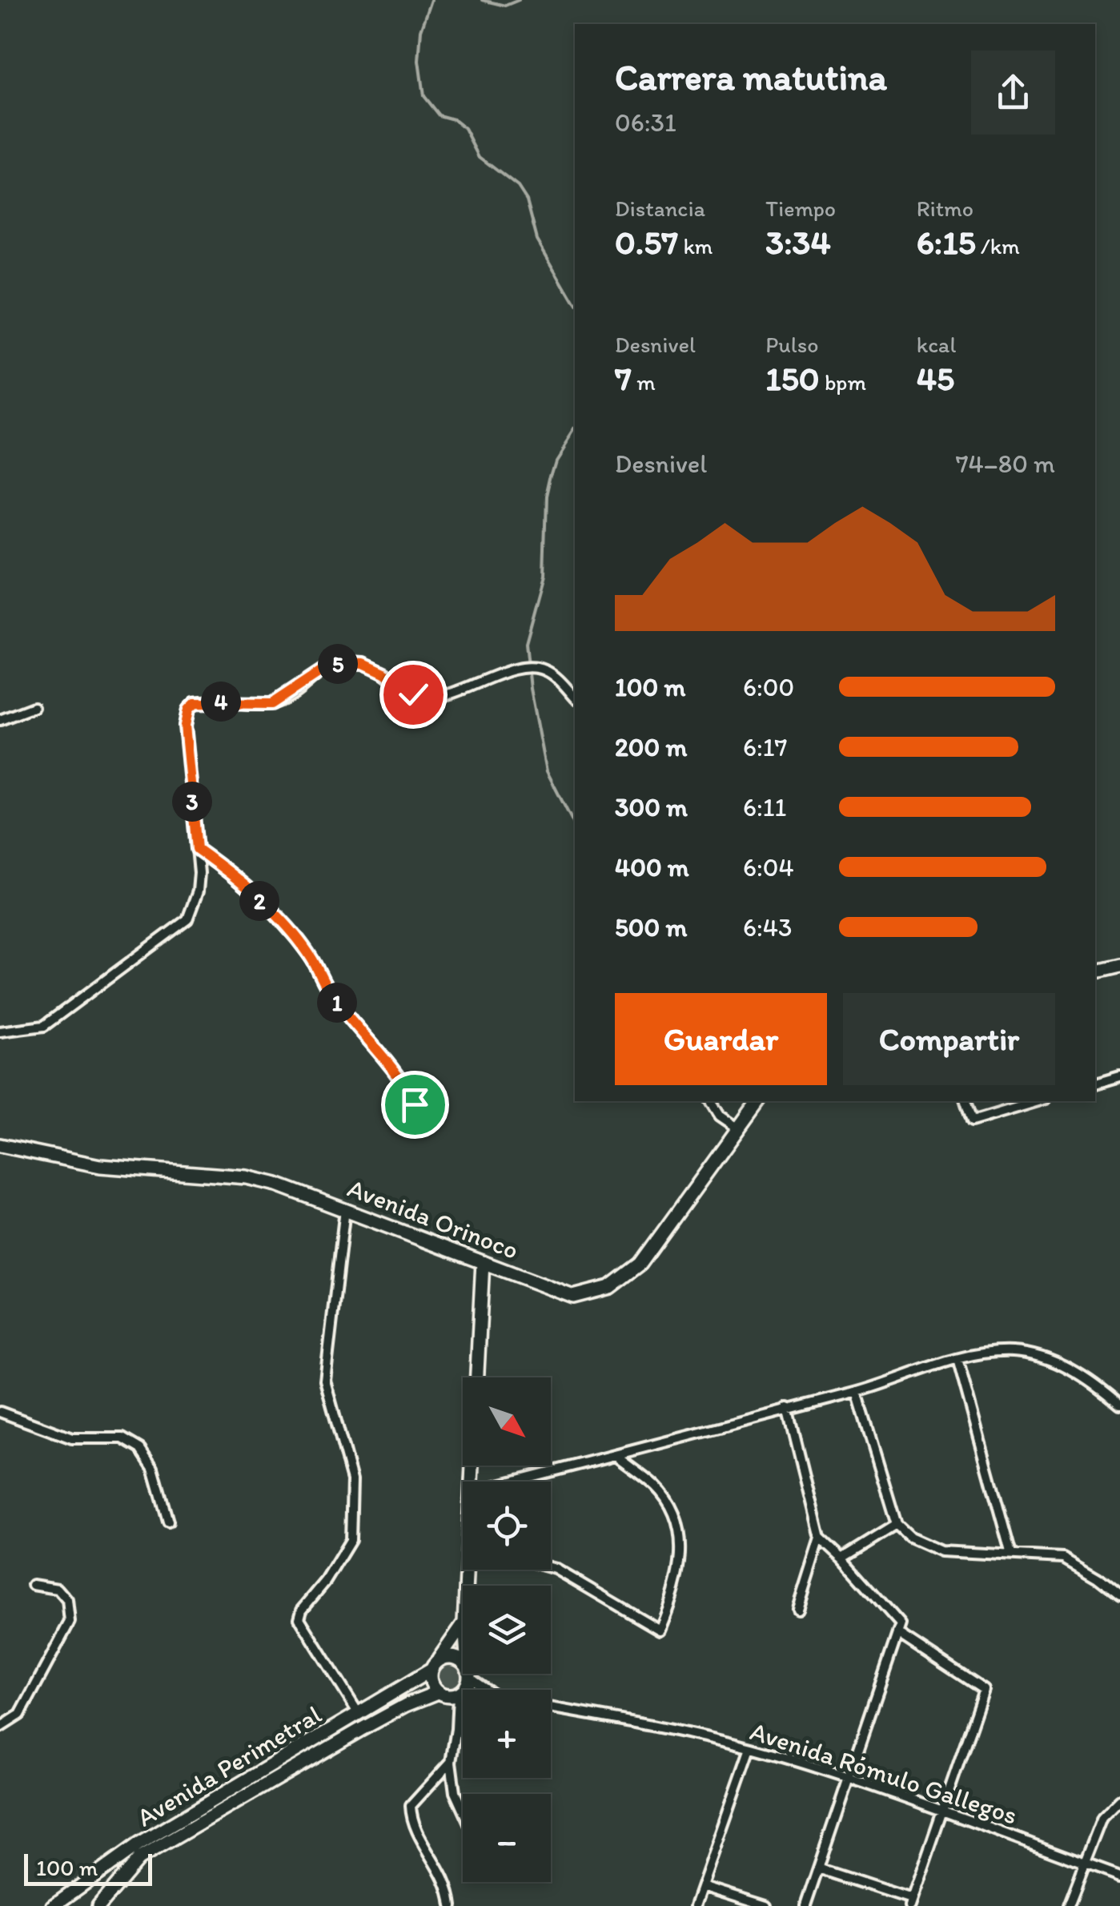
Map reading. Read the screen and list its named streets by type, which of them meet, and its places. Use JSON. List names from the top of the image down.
{
  "streets": {
    "main road": ["Avenida Orinoco", "Avenida Perimetral"],
    "street": ["Avenida Rómulo Gallegos"]
  },
  "scale_bar": "100 m",
  "north": "bottom right",
  "page": {
    "heading": ["Carrera matutina", "06:31"],
    "stats": [
      ["Distancia", "0.57 km"],
      ["Tiempo", "3:34"],
      ["Ritmo", "6:15 /km"],
      ["Desnivel", "7 m"],
      ["Pulso", "150 bpm"],
      ["kcal", "45"]
    ],
    "chart": ["Desnivel", "74–80 m"],
    "pins": [
      "5",
      "4",
      "3",
      "2",
      "1"
    ],
    "list": [
      {
        "name": "100 m",
        "note": "6:00"
      },
      {
        "name": "200 m",
        "note": "6:17"
      },
      {
        "name": "300 m",
        "note": "6:11"
      },
      {
        "name": "400 m",
        "note": "6:04"
      },
      {
        "name": "500 m",
        "note": "6:43"
      }
    ],
    "buttons": ["Guardar", "Compartir"],
    "map_buttons": ["+", "−"],
    "scale": "100 m"
  }
}
